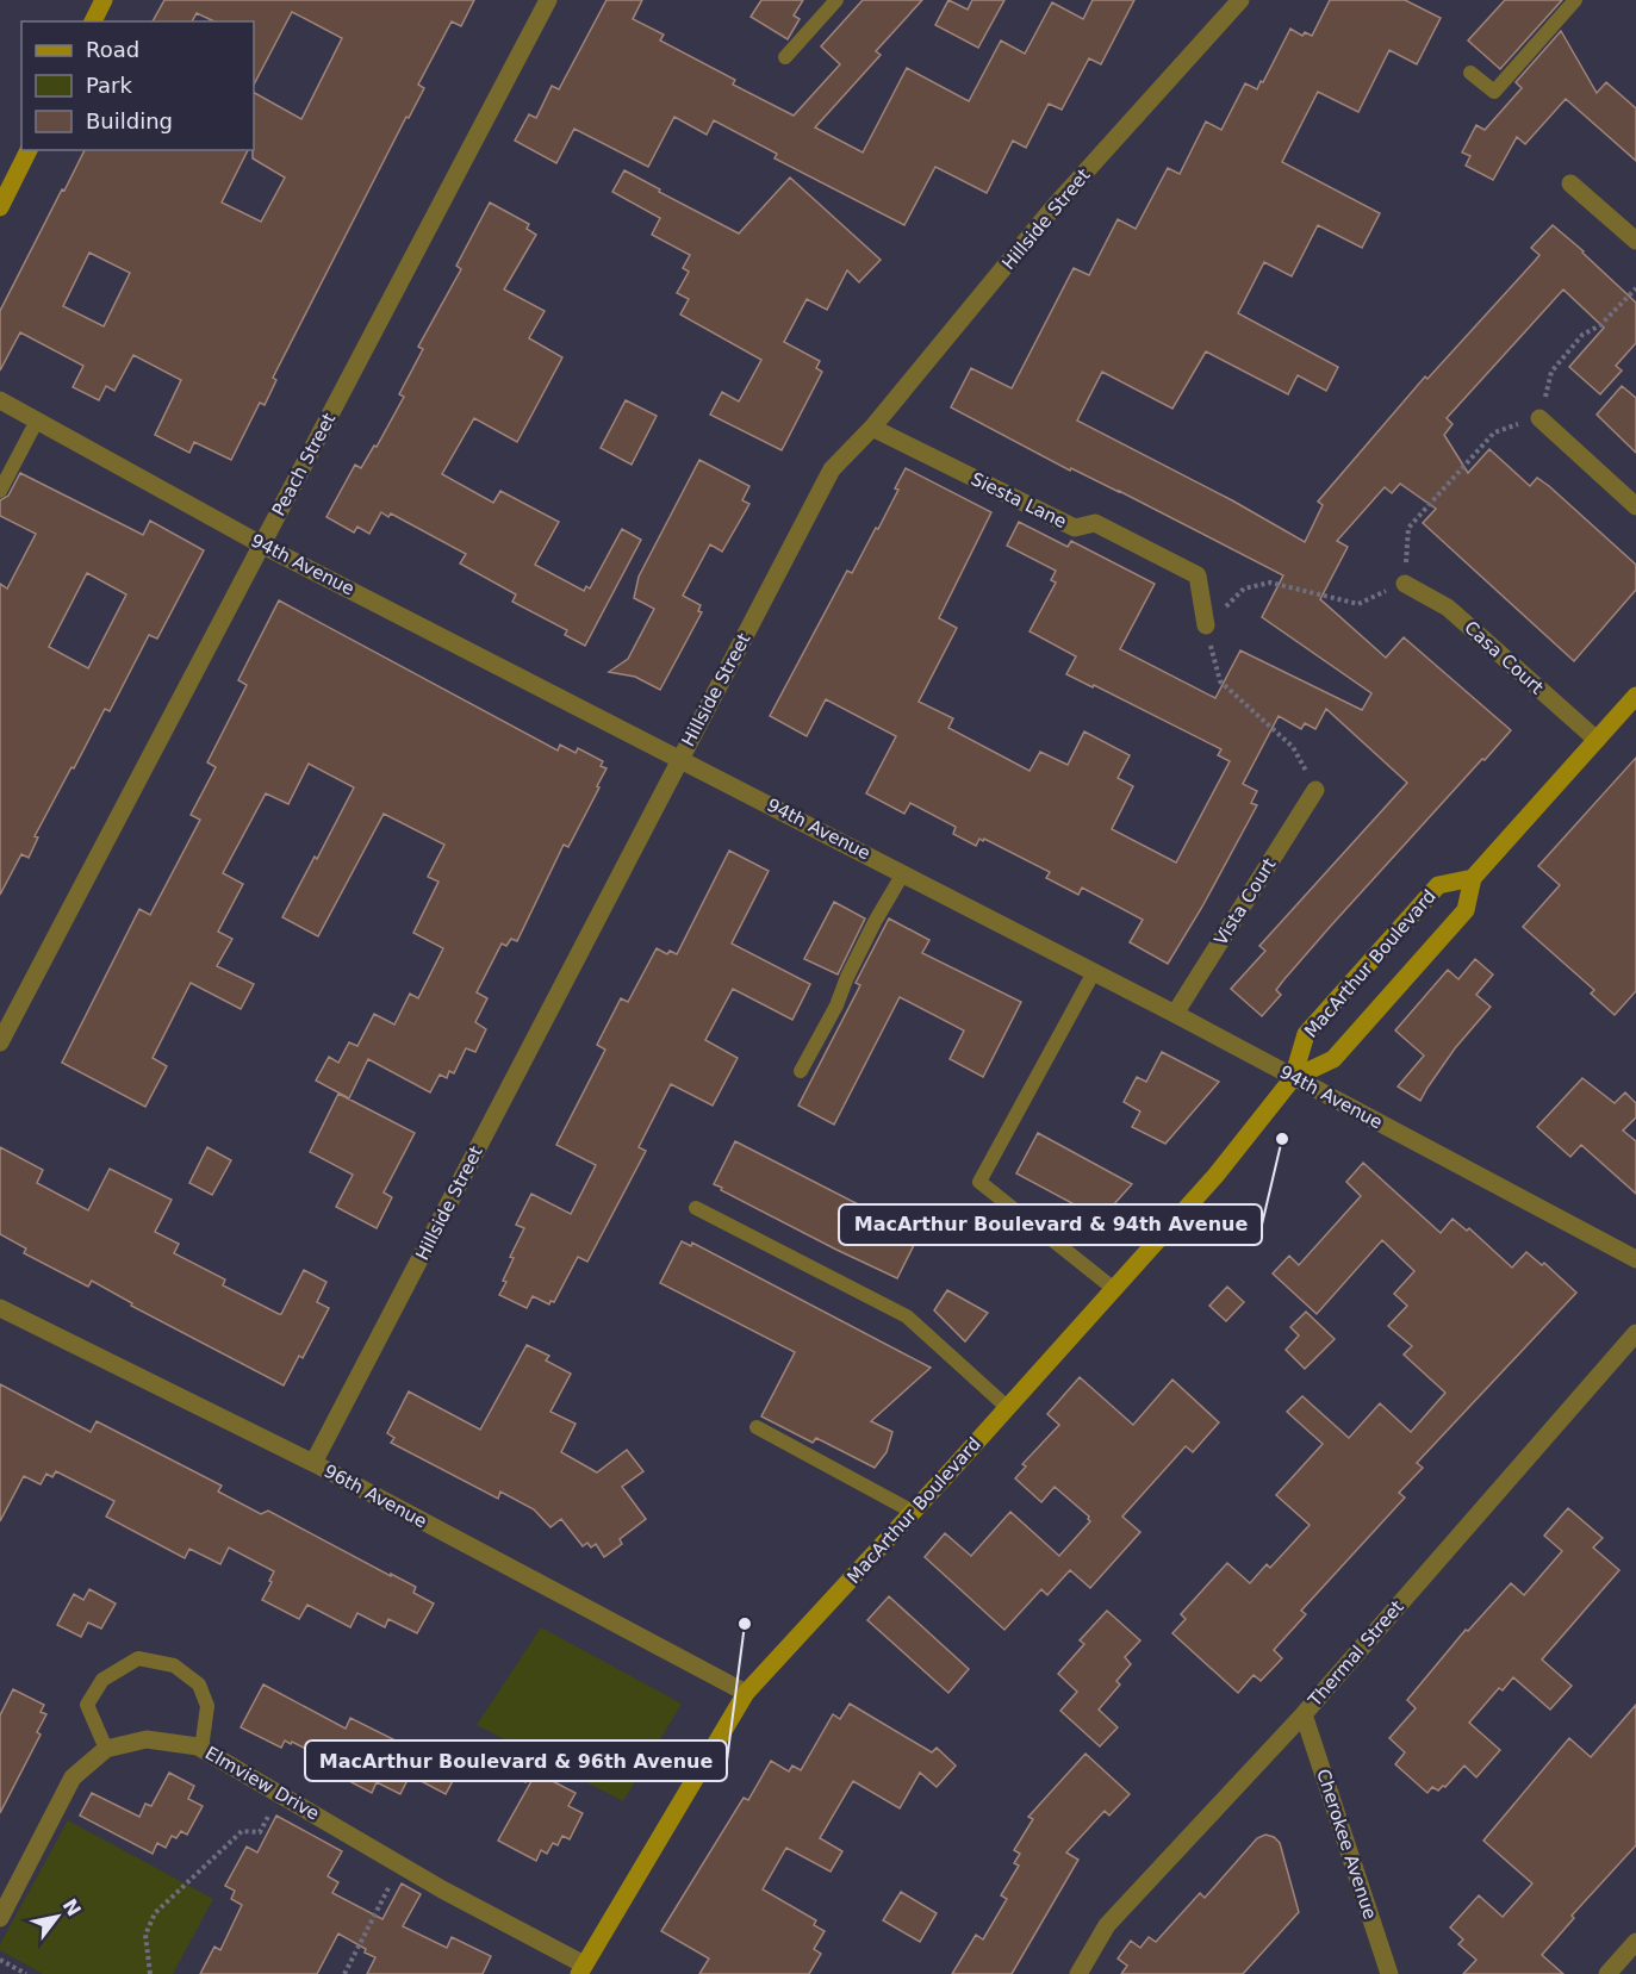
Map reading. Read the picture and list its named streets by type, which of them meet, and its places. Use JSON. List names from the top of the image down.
{
  "streets": {
    "main road": ["MacArthur Boulevard"],
    "street": [
      "Hillside Street",
      "Peach Street",
      "Siesta Lane",
      "94th Avenue",
      "Casa Court",
      "Vista Court",
      "96th Avenue",
      "Thermal Street",
      "Elmview Drive",
      "Cherokee Avenue"
    ]
  },
  "crossings": [
    ["Hillside Street", "Siesta Lane"],
    ["Hillside Street", "94th Avenue"],
    ["Hillside Street", "96th Avenue"],
    ["Peach Street", "94th Avenue"],
    ["94th Avenue", "Vista Court"],
    ["94th Avenue", "MacArthur Boulevard"],
    ["Casa Court", "MacArthur Boulevard"],
    ["MacArthur Boulevard", "96th Avenue"],
    ["MacArthur Boulevard", "Elmview Drive"],
    ["Thermal Street", "Cherokee Avenue"]
  ],
  "places": ["MacArthur Boulevard & 94th Avenue", "MacArthur Boulevard & 96th Avenue"],
  "legend": ["Road", "Park", "Building"],
  "north": "top right"
}
